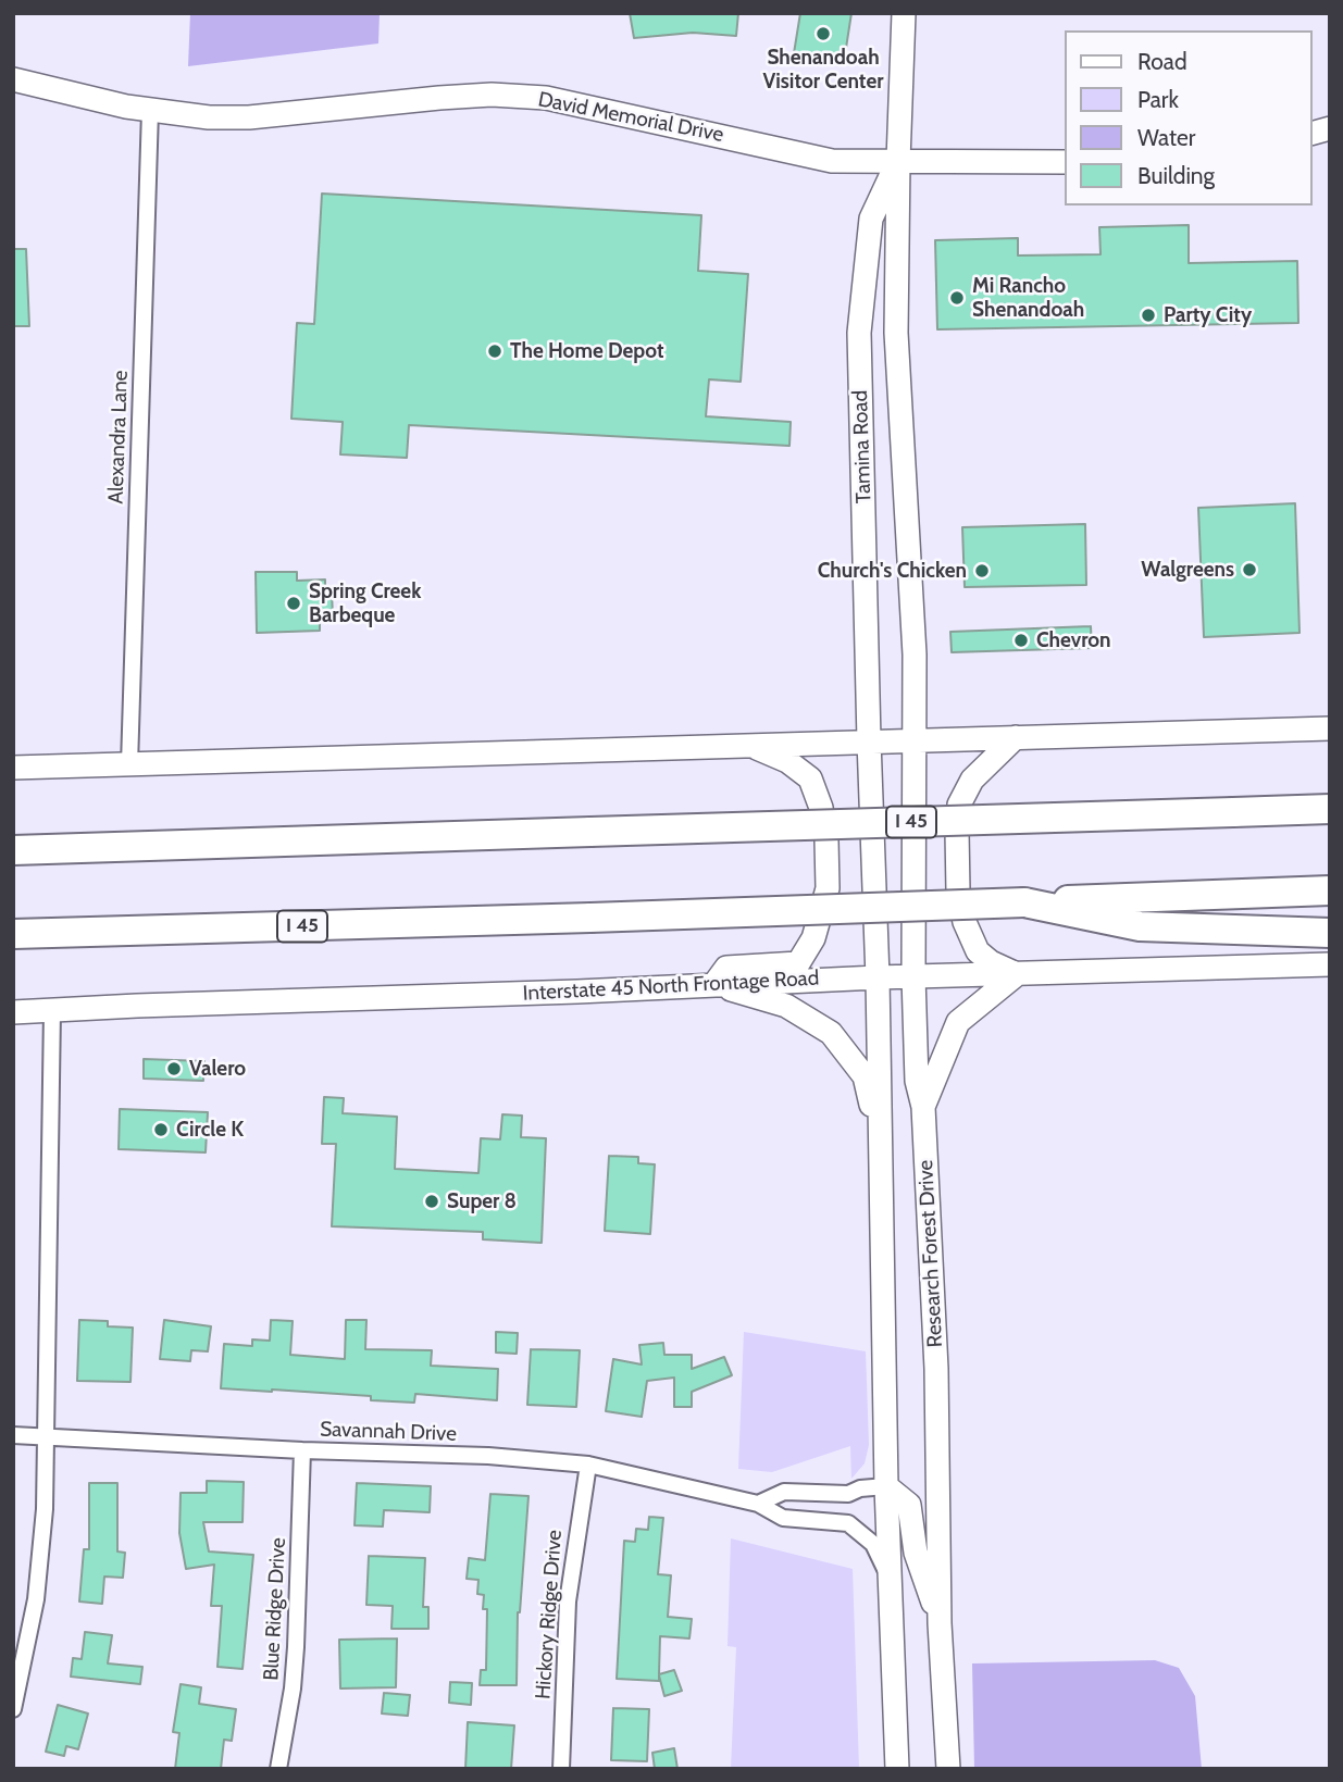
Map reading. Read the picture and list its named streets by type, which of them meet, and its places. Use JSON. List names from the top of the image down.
{
  "streets": {
    "highway": ["I 45"],
    "main road": [
      "David Memorial Drive",
      "Tamina Road",
      "Interstate 45 North Frontage Road",
      "Research Forest Drive"
    ],
    "street": [
      "Alexandra Lane",
      "Savannah Drive",
      "Blue Ridge Drive",
      "Hickory Ridge Drive"
    ]
  },
  "crossings": [
    ["David Memorial Drive", "Alexandra Lane"],
    ["David Memorial Drive", "Tamina Road"],
    ["Tamina Road", "Research Forest Drive"],
    ["Interstate 45 North Frontage Road", "Research Forest Drive"],
    ["Savannah Drive", "Blue Ridge Drive"],
    ["Savannah Drive", "Hickory Ridge Drive"]
  ],
  "places": [
    "Shenandoah Visitor Center",
    "Mi Rancho Shenandoah",
    "Party City",
    "The Home Depot",
    "Walgreens",
    "Church's Chicken",
    "Spring Creek Barbeque",
    "Chevron",
    "Valero",
    "Circle K",
    "Super 8"
  ],
  "legend": [
    "Road",
    "Park",
    "Water",
    "Building"
  ]
}
